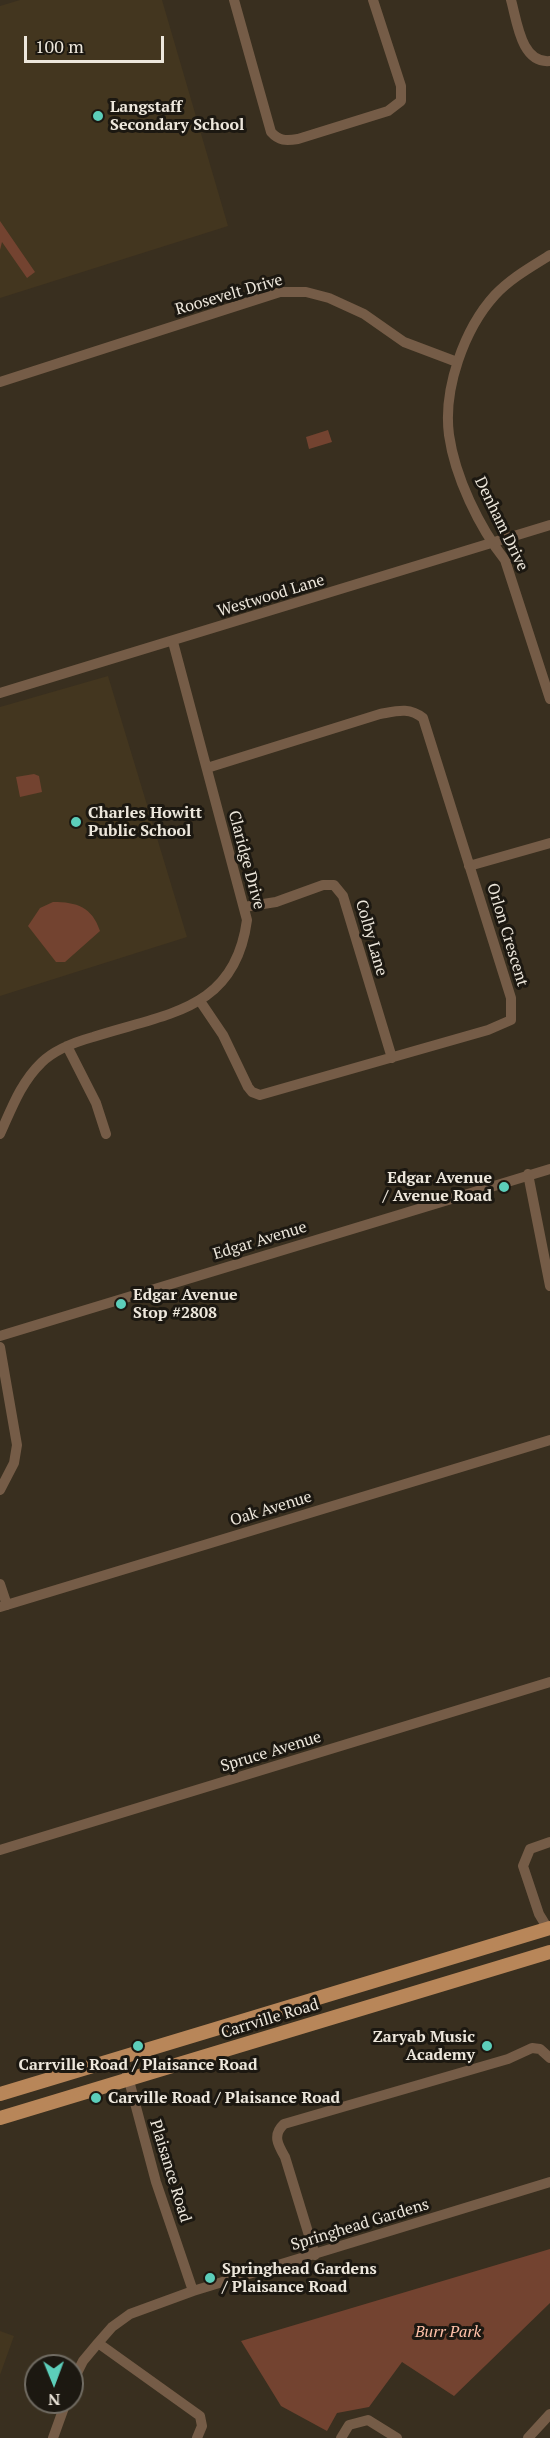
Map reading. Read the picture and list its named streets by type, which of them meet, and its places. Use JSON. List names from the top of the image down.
{
  "streets": {
    "main road": ["Carrville Road"],
    "street": [
      "Roosevelt Drive",
      "Denham Drive",
      "Westwood Lane",
      "Claridge Drive",
      "Orlon Crescent",
      "Colby Lane",
      "Edgar Avenue",
      "Oak Avenue",
      "Spruce Avenue",
      "Plaisance Road",
      "Springhead Gardens"
    ]
  },
  "crossings": [
    ["Roosevelt Drive", "Denham Drive"],
    ["Denham Drive", "Westwood Lane"],
    ["Westwood Lane", "Claridge Drive"],
    ["Claridge Drive", "Orlon Crescent"],
    ["Claridge Drive", "Colby Lane"],
    ["Orlon Crescent", "Colby Lane"],
    ["Carrville Road", "Plaisance Road"],
    ["Plaisance Road", "Springhead Gardens"]
  ],
  "parks": ["Burr Park"],
  "places": [
    "Langstaff Secondary School",
    "Charles Howitt Public School",
    "Edgar Avenue / Avenue Road",
    "Edgar Avenue Stop #2808",
    "Carrville Road / Plaisance Road",
    "Zaryab Music Academy",
    "Carville Road / Plaisance Road",
    "Springhead Gardens / Plaisance Road"
  ],
  "scale_bar": "100 m",
  "north": "bottom"
}
